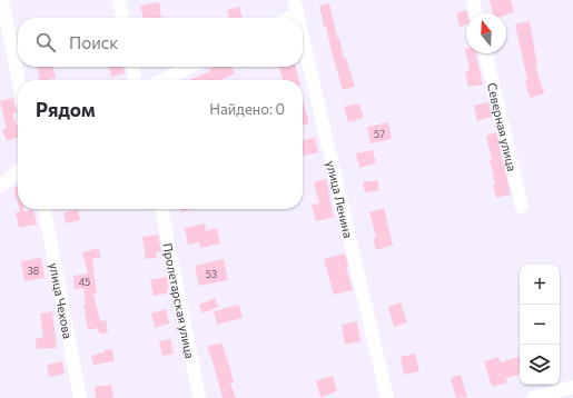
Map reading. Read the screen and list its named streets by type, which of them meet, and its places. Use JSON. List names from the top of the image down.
{
  "streets": {
    "street": [
      "Северная улица",
      "улица Ленина",
      "улица Чехова",
      "Пролетарская улица"
    ]
  },
  "house_numbers": [
    "57",
    "38",
    "53",
    "45"
  ],
  "north": "top",
  "page": {
    "search": "Поиск",
    "heading": ["Рядом", "Найдено: 0"],
    "map_buttons": ["+", "−"]
  }
}
